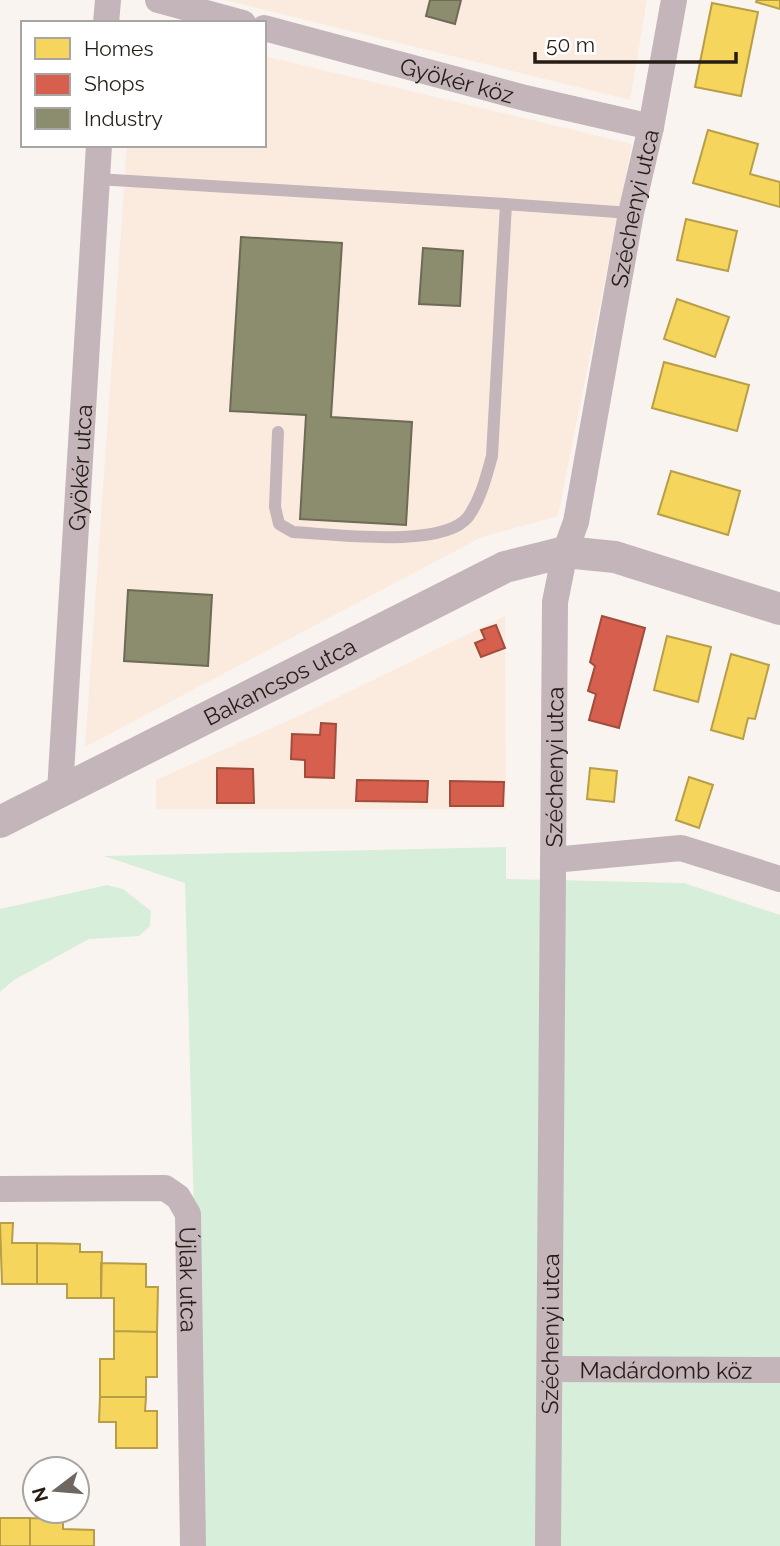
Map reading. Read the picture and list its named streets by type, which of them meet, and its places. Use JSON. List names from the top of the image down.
{
  "streets": {
    "street": [
      "Gyökér köz",
      "Széchenyi utca",
      "Gyökér utca",
      "Bakancsos utca",
      "Újlak utca",
      "Madárdomb köz"
    ]
  },
  "crossings": [
    ["Gyökér köz", "Széchenyi utca"],
    ["Széchenyi utca", "Bakancsos utca"],
    ["Széchenyi utca", "Madárdomb köz"],
    ["Gyökér utca", "Bakancsos utca"]
  ],
  "legend": ["Homes", "Shops", "Industry"],
  "scale_bar": "50 m",
  "north": "left"
}
